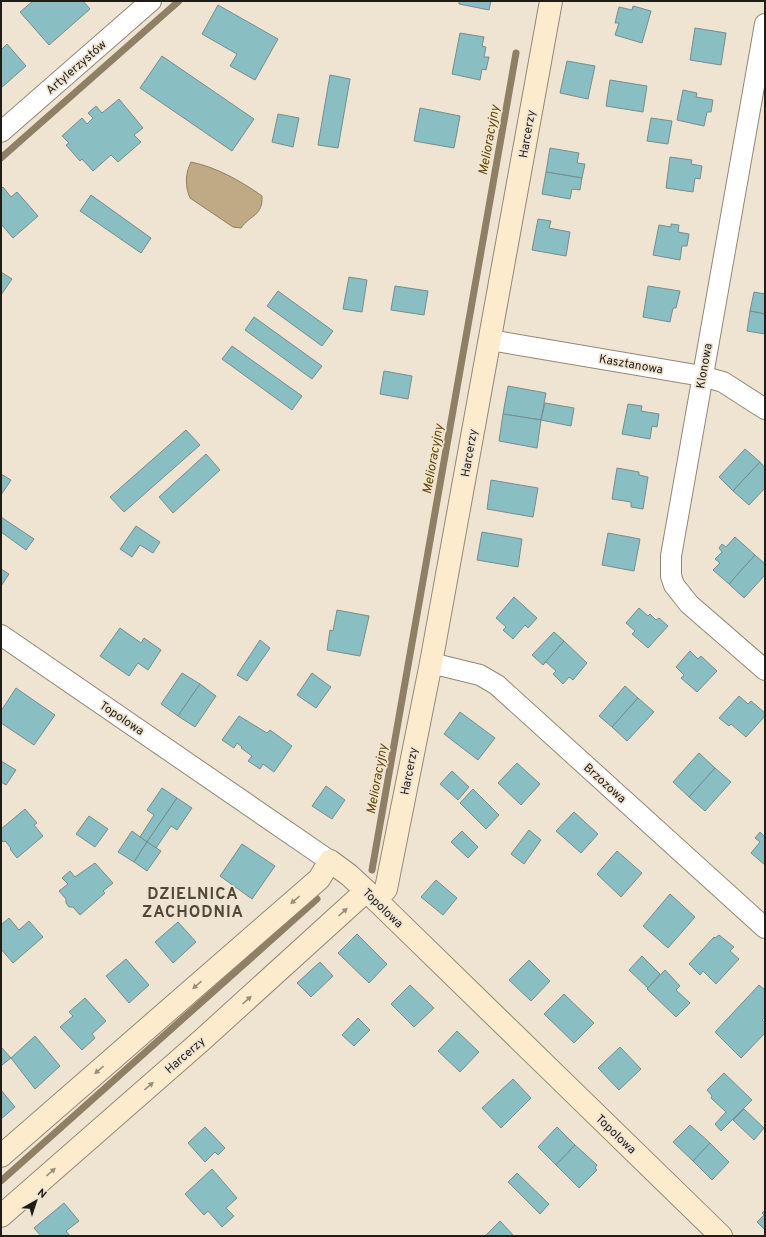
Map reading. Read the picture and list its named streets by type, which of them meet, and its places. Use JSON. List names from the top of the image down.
{
  "streets": {
    "street": [
      "Artylerzystów",
      "Harcerzy",
      "Kasztanowa",
      "Klonowa",
      "Topolowa",
      "Brzozowa"
    ]
  },
  "crossings": [
    ["Harcerzy", "Kasztanowa"],
    ["Harcerzy", "Topolowa"],
    ["Harcerzy", "Brzozowa"],
    ["Kasztanowa", "Klonowa"]
  ],
  "districts": ["DZIELNICA ZACHODNIA"],
  "water": ["Melioracyjny"],
  "north": "top right"
}
